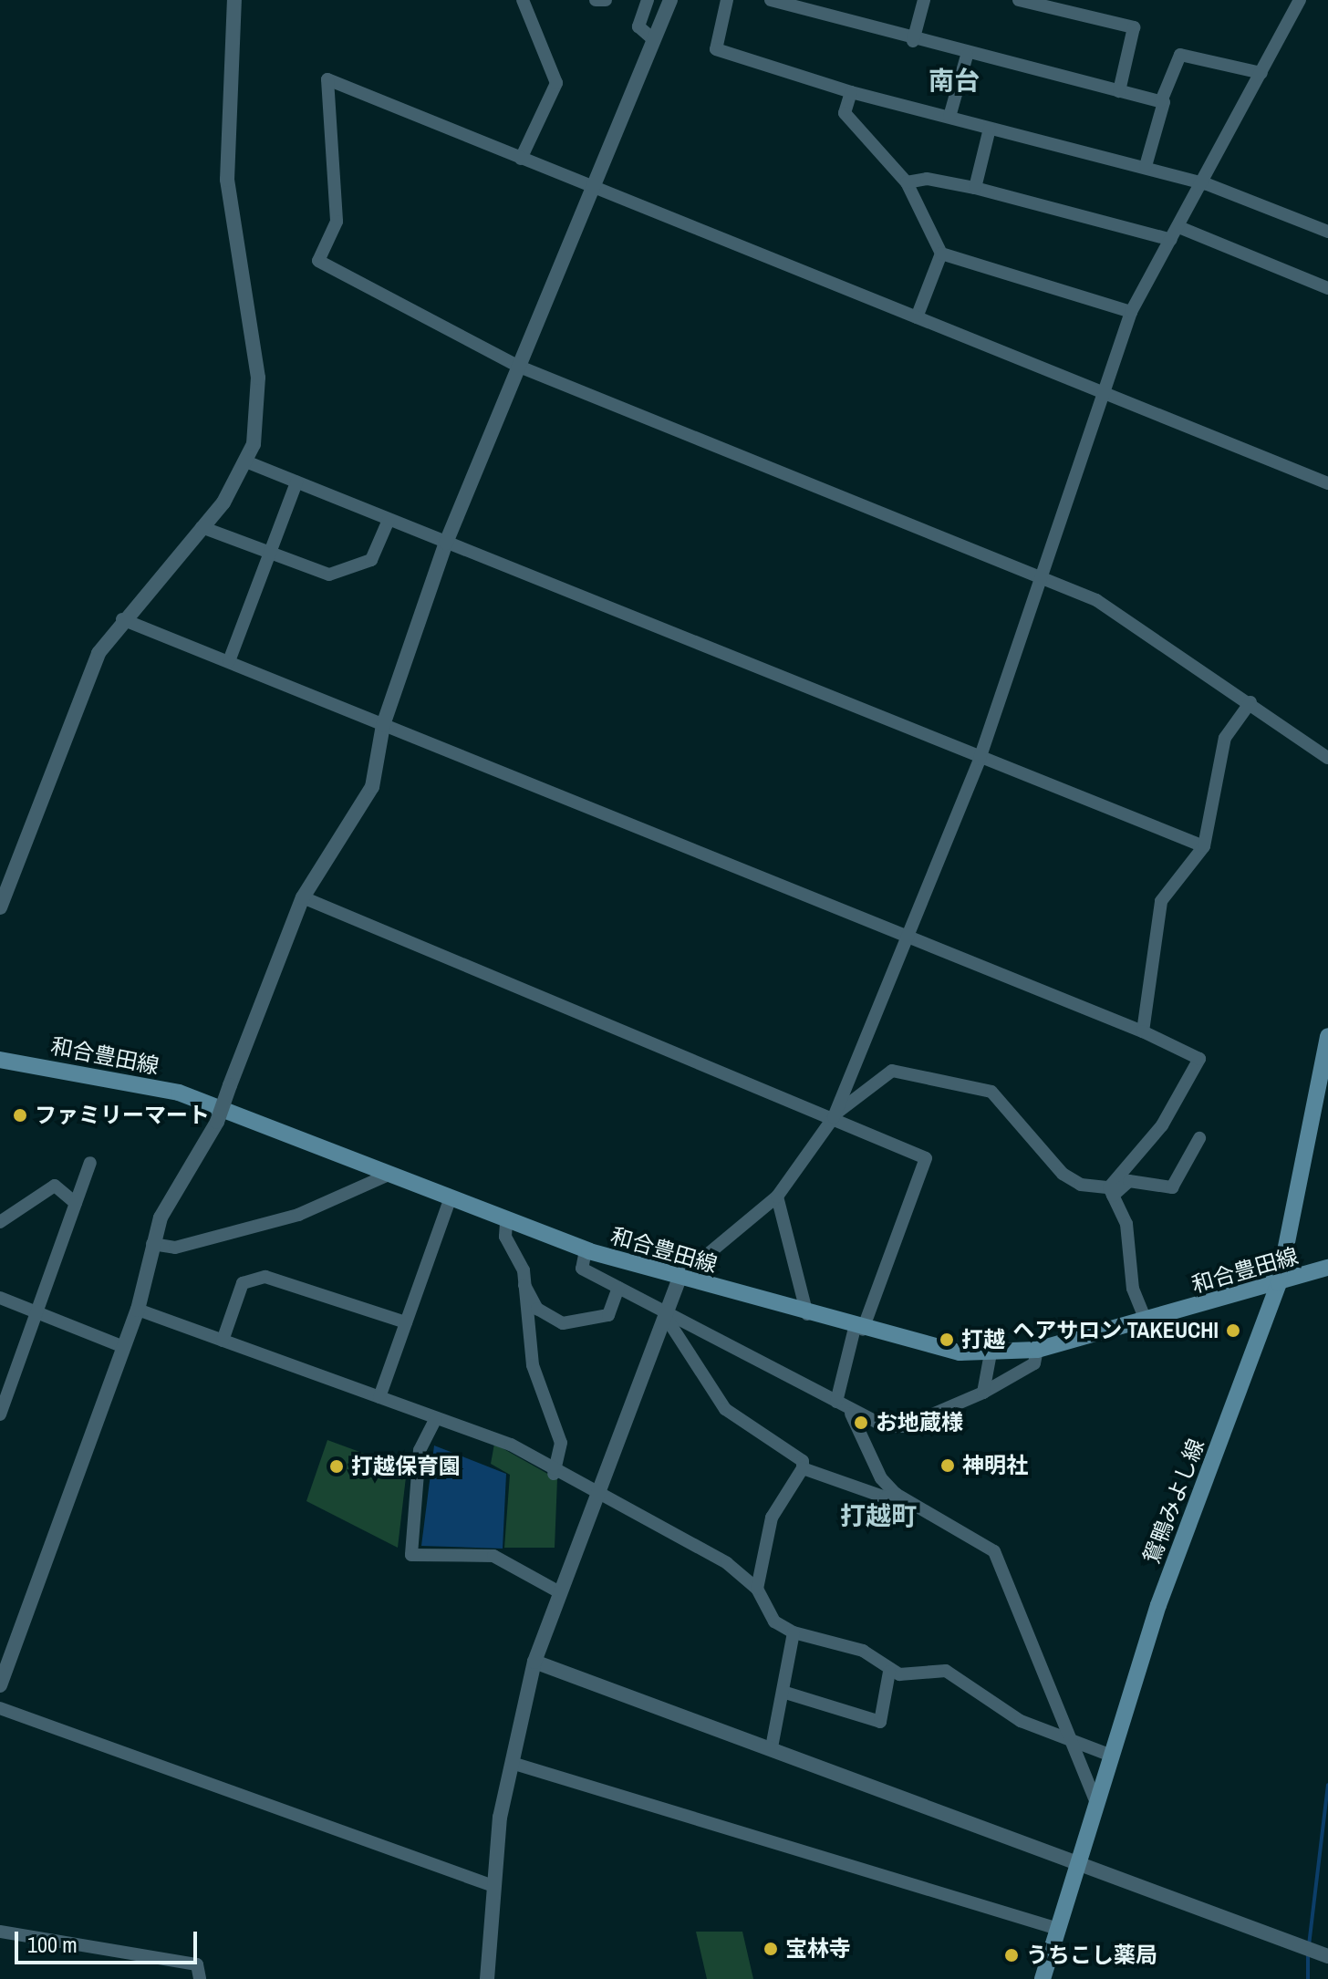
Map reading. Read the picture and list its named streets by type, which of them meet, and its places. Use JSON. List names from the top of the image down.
{
  "streets": {
    "main road": ["和合豊田線", "鴛鴨みよし線"]
  },
  "crossings": [
    ["和合豊田線", "鴛鴨みよし線"]
  ],
  "districts": ["南台", "打越町"],
  "places": [
    "ファミリーマート",
    "ヘアサロン TAKEUCHI",
    "打越",
    "お地蔵様",
    "神明社",
    "打越保育園",
    "宝林寺",
    "うちこし薬局"
  ],
  "scale_bar": "100 m"
}
